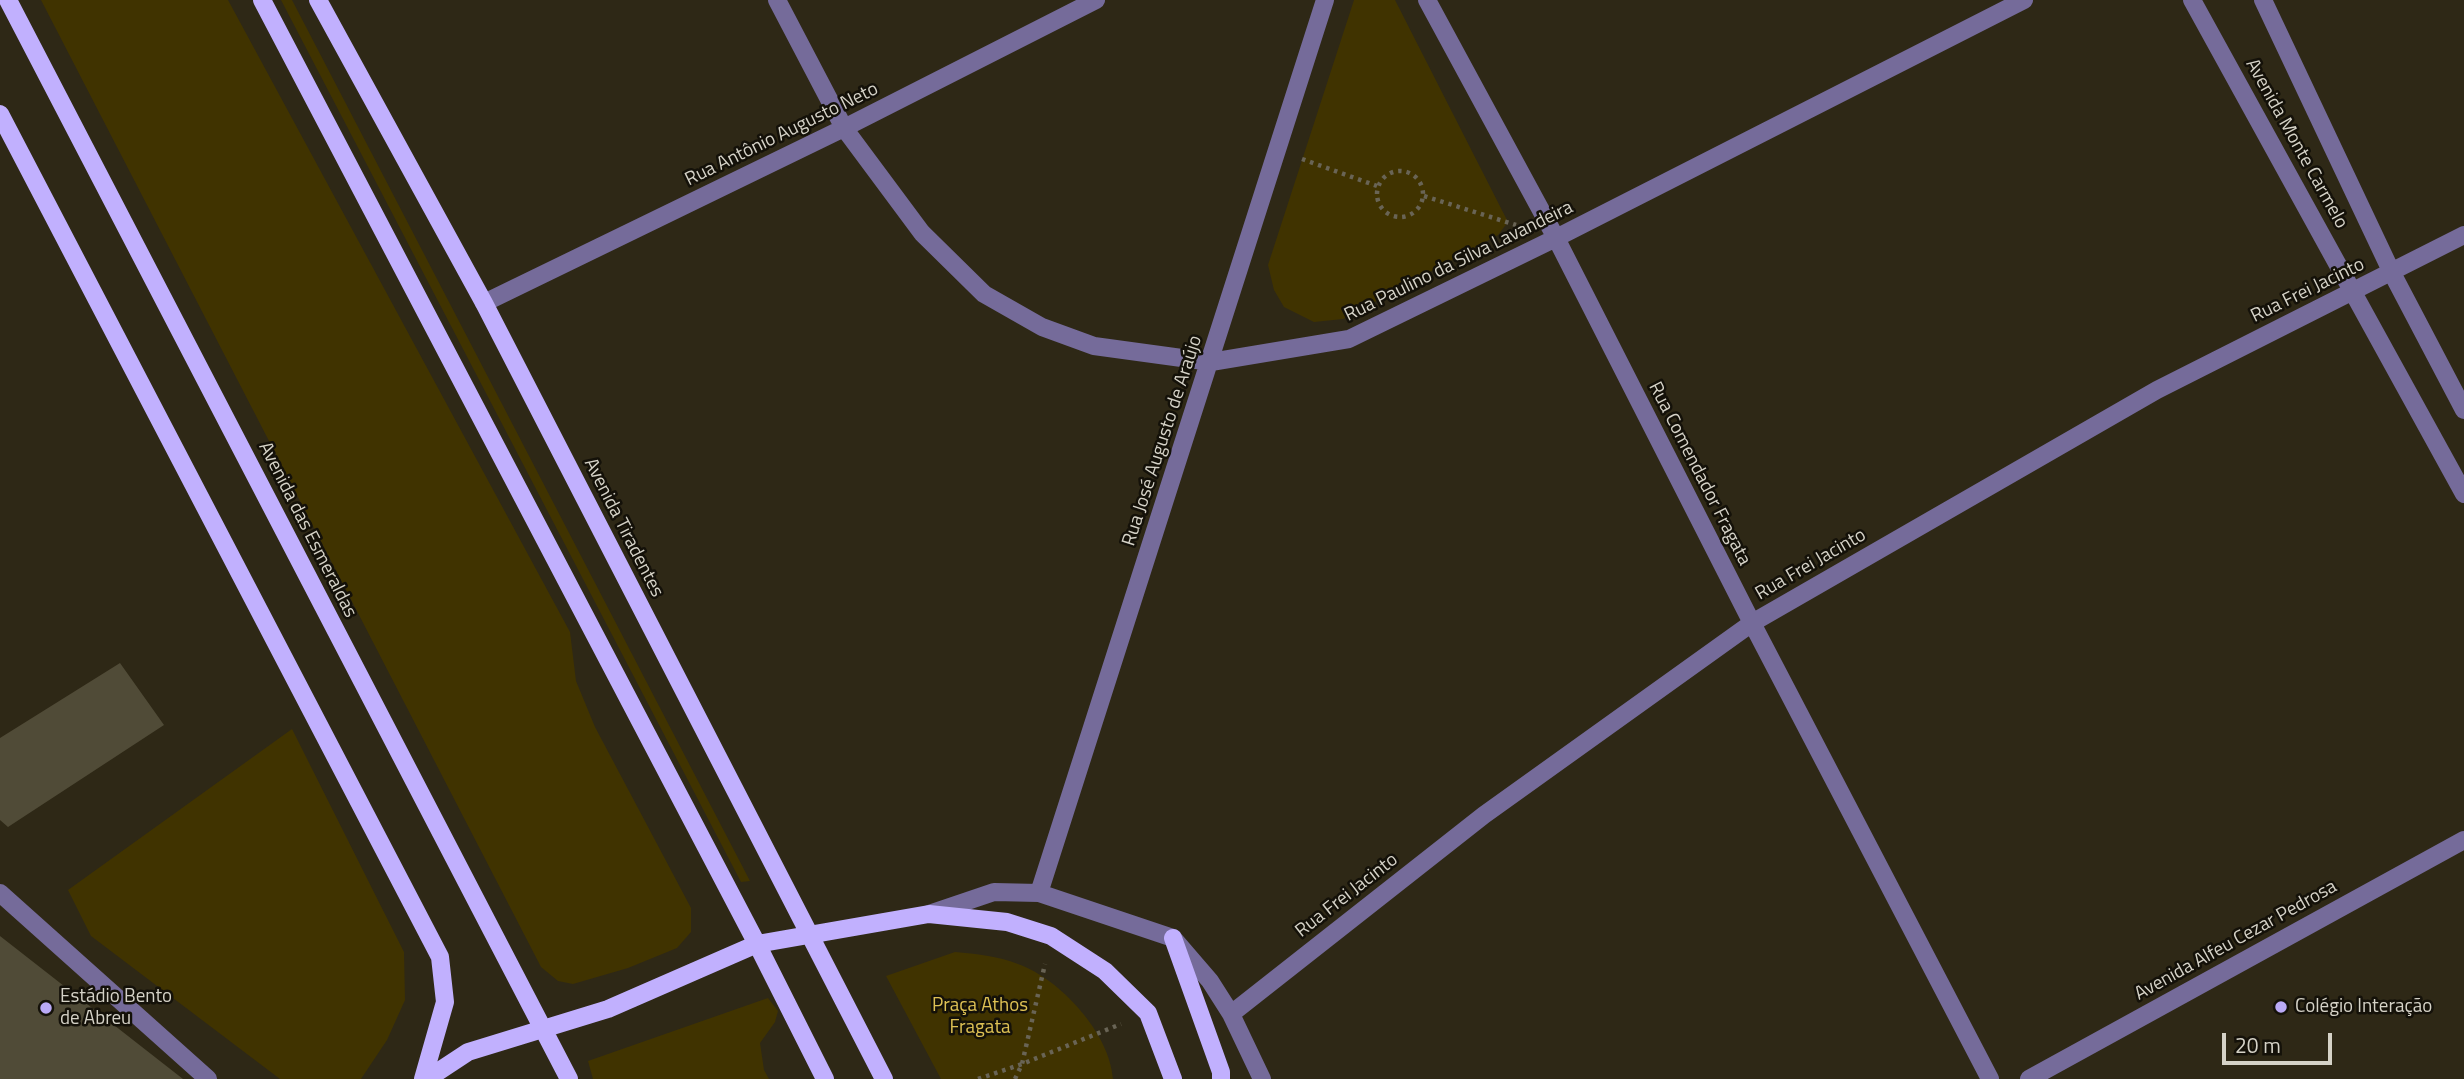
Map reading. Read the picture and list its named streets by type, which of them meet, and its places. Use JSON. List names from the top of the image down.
{
  "streets": {
    "main road": ["Avenida Tiradentes", "Avenida das Esmeraldas"],
    "street": [
      "Rua Antônio Augusto Neto",
      "Avenida Monte Carmelo",
      "Rua Paulino da Silva Lavandeira",
      "Rua Frei Jacinto",
      "Rua José Augusto de Araújo",
      "Rua Comendador Fragata",
      "Avenida Alfeu Cezar Pedrosa"
    ]
  },
  "crossings": [
    ["Rua Antônio Augusto Neto", "Rua Paulino da Silva Lavandeira"],
    ["Rua Antônio Augusto Neto", "Avenida Tiradentes"],
    ["Avenida Monte Carmelo", "Rua Frei Jacinto"],
    ["Rua Paulino da Silva Lavandeira", "Rua José Augusto de Araújo"],
    ["Rua Paulino da Silva Lavandeira", "Rua Comendador Fragata"],
    ["Rua Frei Jacinto", "Rua Comendador Fragata"]
  ],
  "parks": ["Praça Athos Fragata"],
  "places": ["Colégio Interação", "Estádio Bento de Abreu"],
  "scale_bar": "20 m"
}
